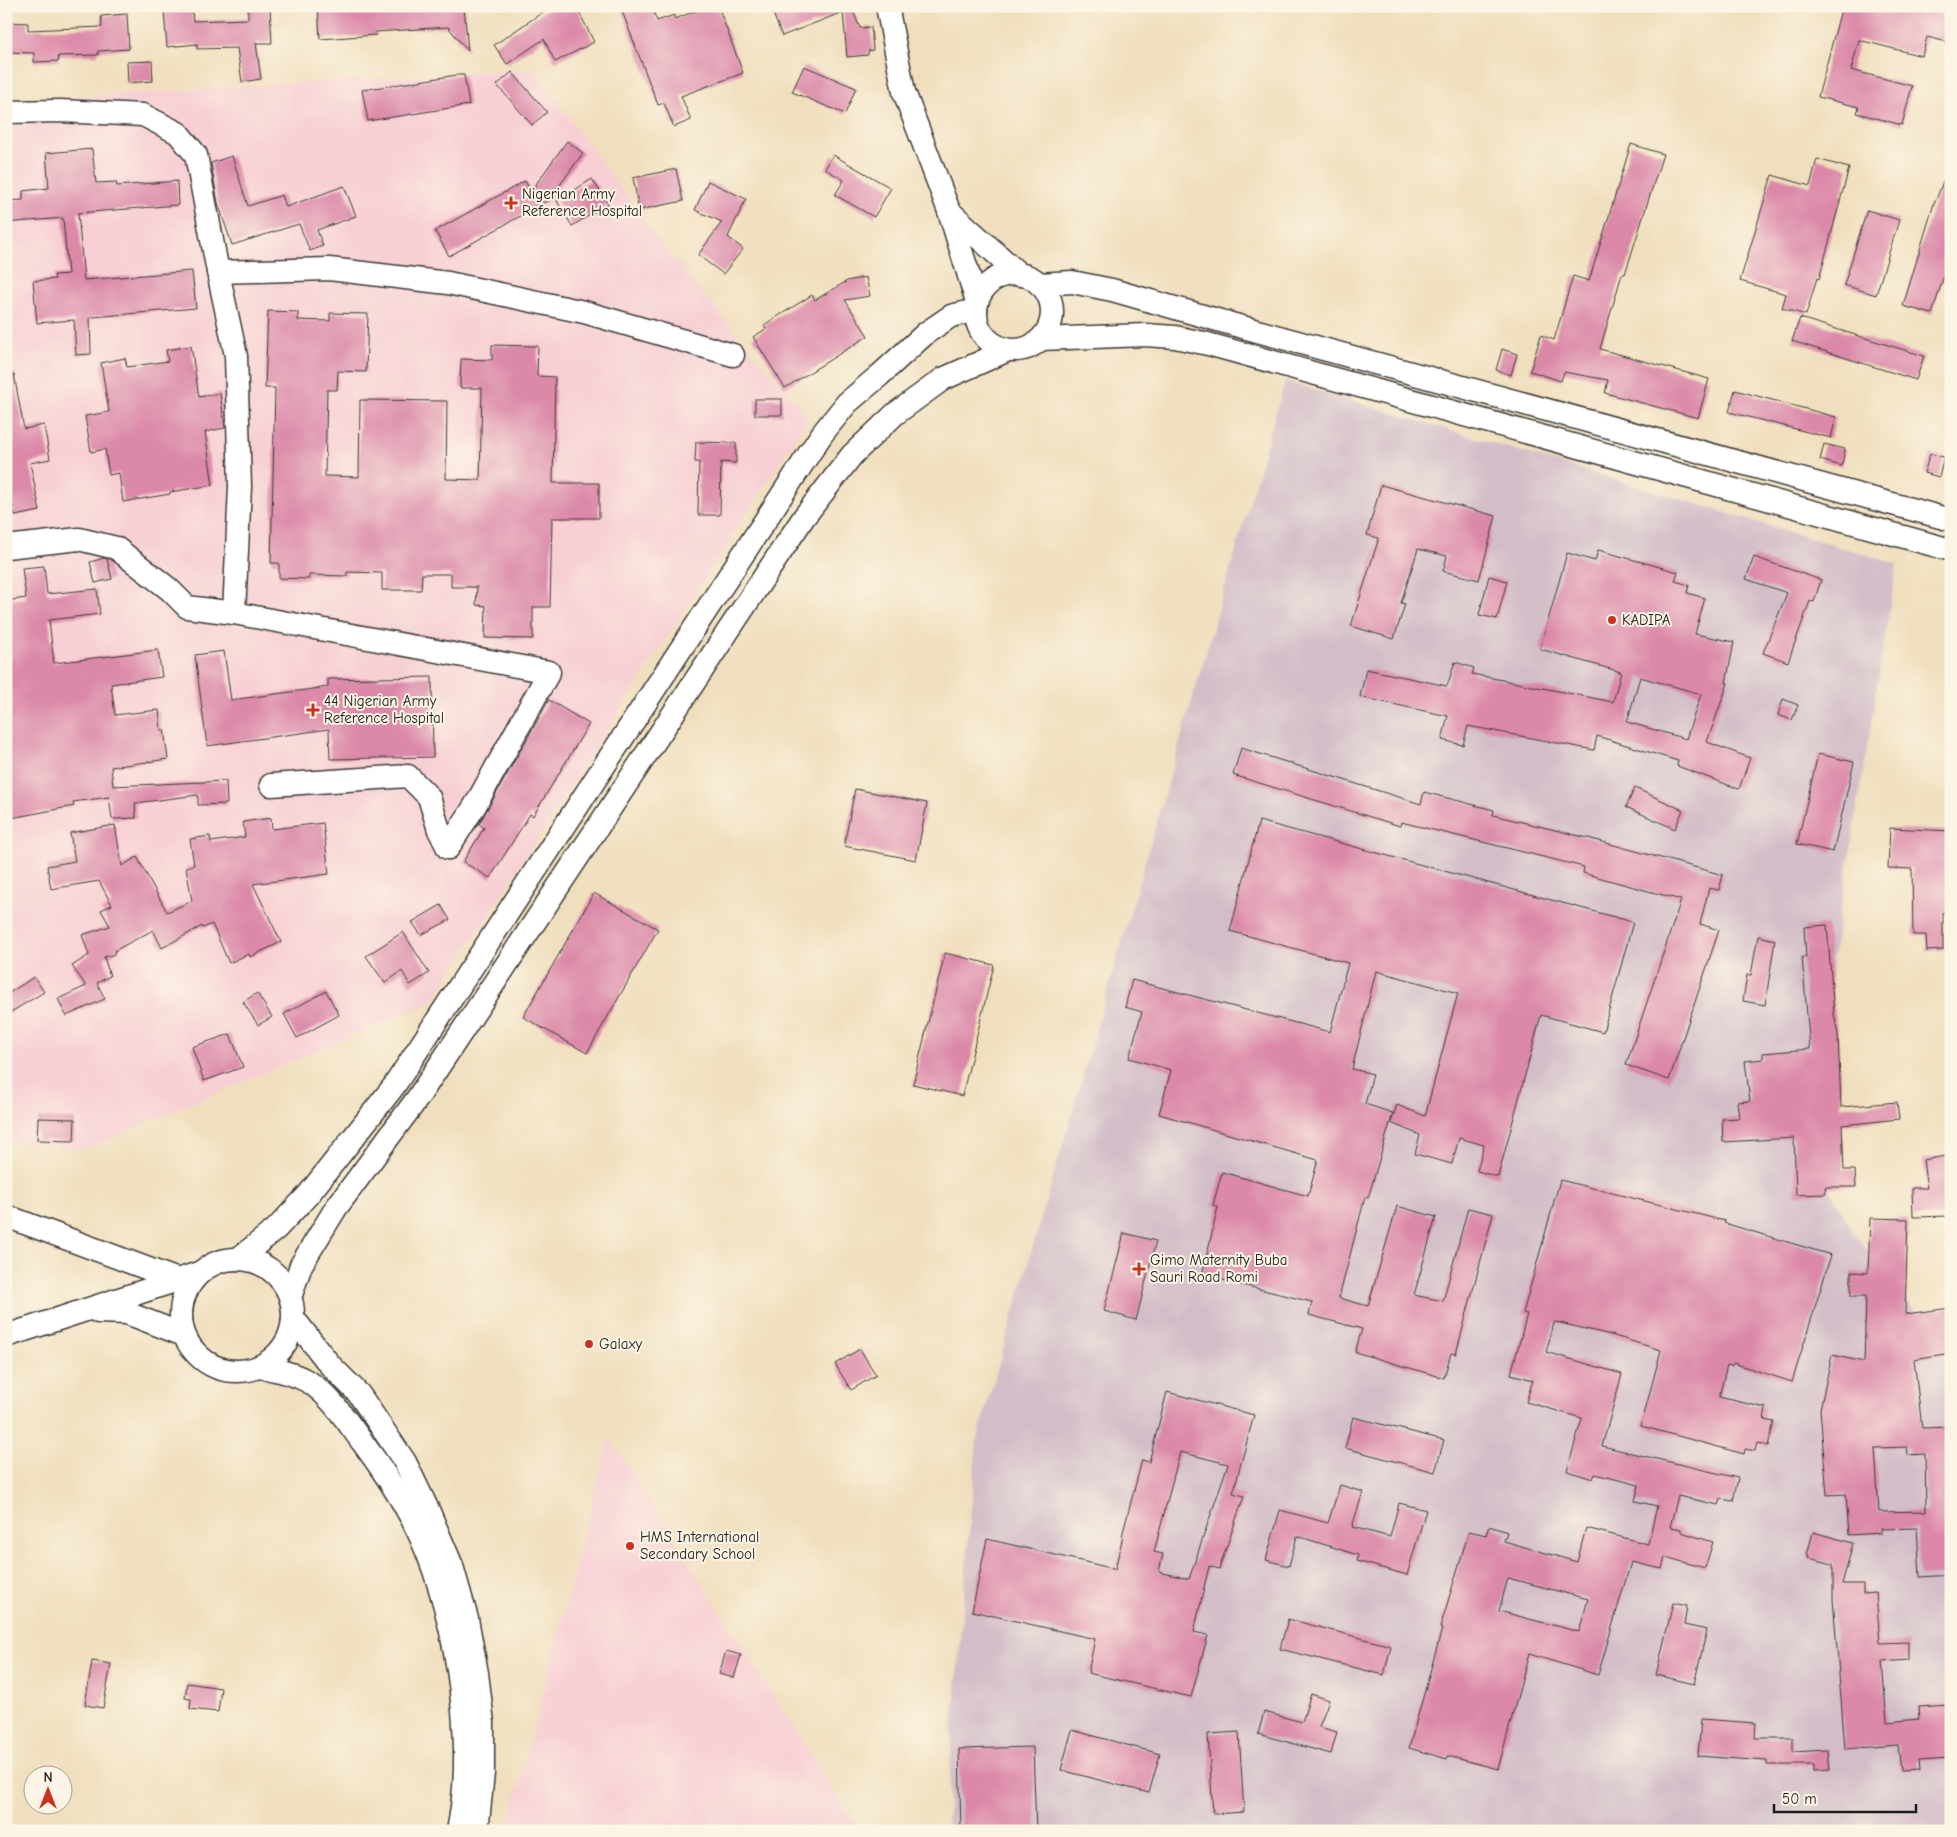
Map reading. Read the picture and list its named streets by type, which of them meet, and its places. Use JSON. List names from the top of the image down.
{
  "places": {
    "health": ["Nigerian Army Reference Hospital", "44 Nigerian Army Reference Hospital", "Gimo Maternity Buba Sauri Road Romi"],
    "other": ["KADIPA", "Galaxy", "HMS International Secondary School"]
  },
  "scale_bar": "50 m",
  "north": "top"
}
